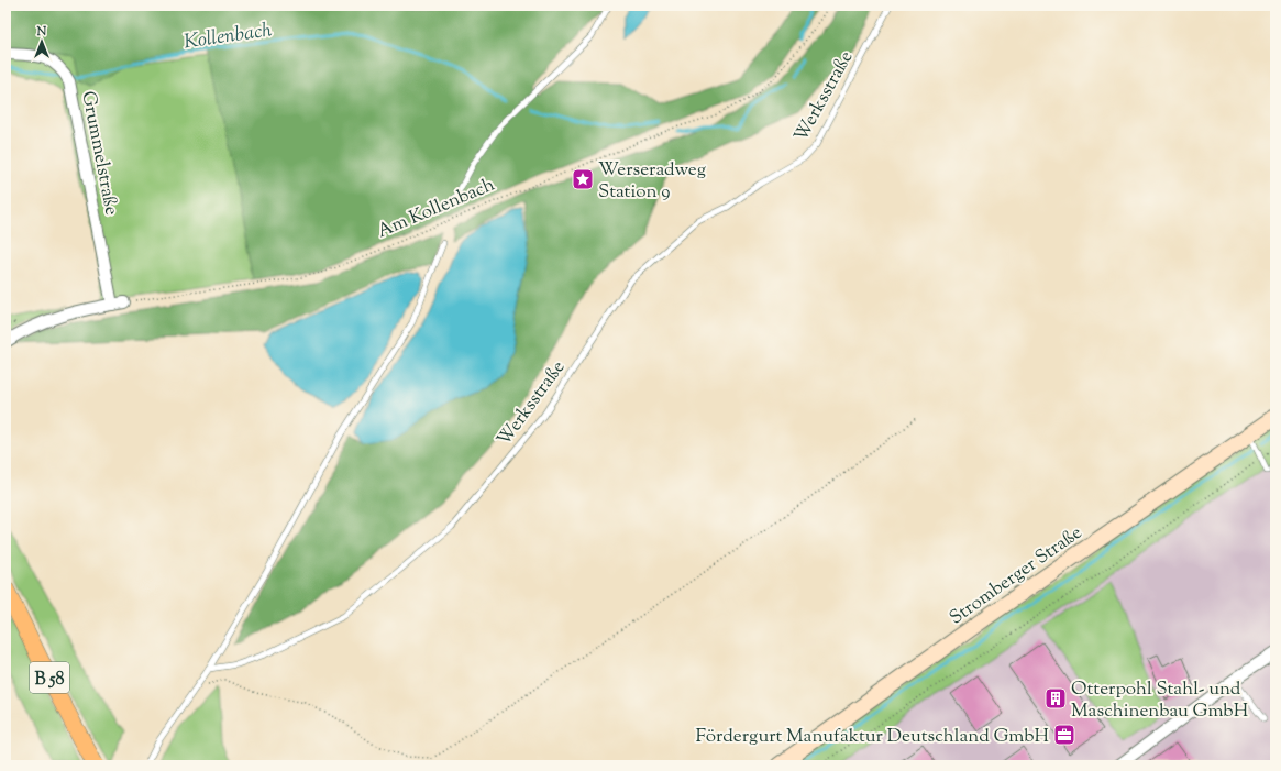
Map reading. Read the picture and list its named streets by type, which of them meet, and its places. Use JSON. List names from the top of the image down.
{
  "streets": {
    "main road": ["Stromberger Straße", "B 58"],
    "street": ["Grummelstraße"],
    "lane": ["Werksstraße"],
    "path": ["Am Kollenbach"]
  },
  "water": ["Kollenbach"],
  "places": {
    "place": ["Werseradweg Station 9"],
    "building": ["Otterpohl Stahl- und Maschinenbau GmbH"],
    "office": ["Fördergurt Manufaktur Deutschland GmbH"]
  },
  "north": "top"
}
